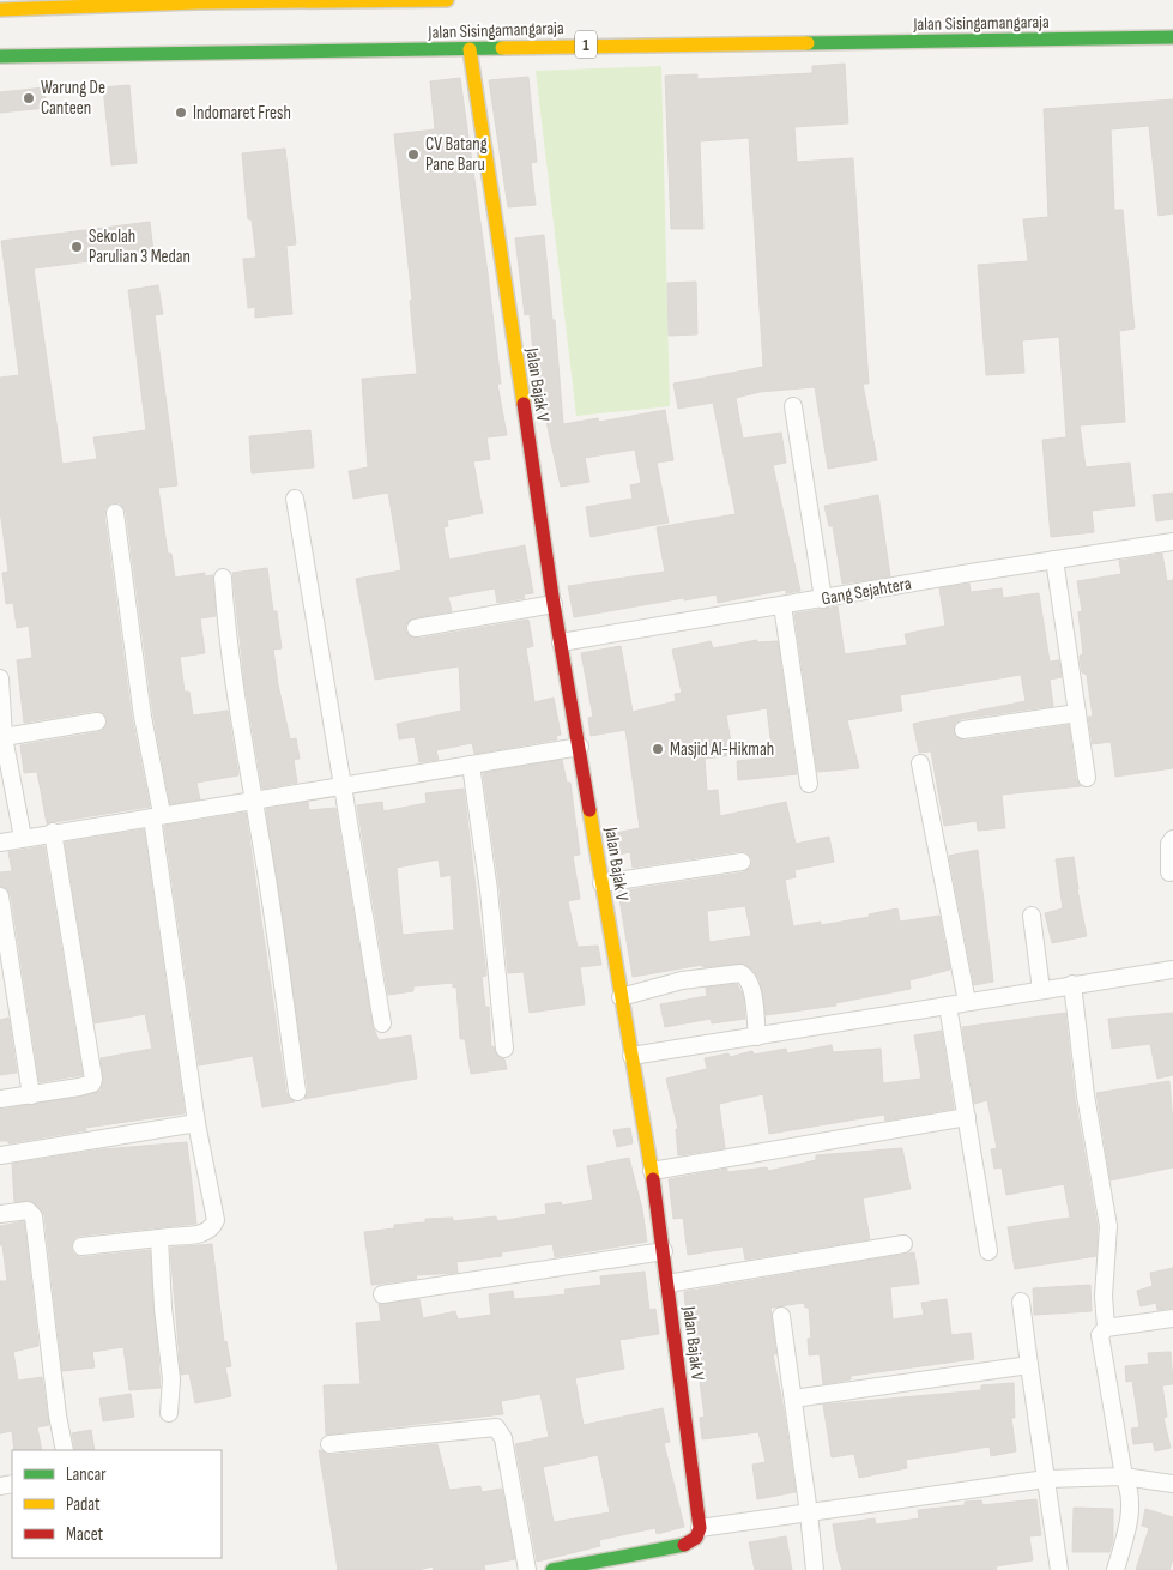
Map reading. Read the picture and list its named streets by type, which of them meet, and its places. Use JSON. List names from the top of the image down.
{
  "streets": {
    "main road": ["Jalan Sisingamangaraja", "1", "Jalan Bajak V"],
    "street": ["Gang Sejahtera"]
  },
  "crossings": [
    ["Jalan Sisingamangaraja", "Jalan Bajak V"],
    ["Jalan Bajak V", "Gang Sejahtera"]
  ],
  "places": [
    "Warung De Canteen",
    "Indomaret Fresh",
    "CV Batang Pane Baru",
    "Sekolah Parulian 3 Medan",
    "Masjid Al-Hikmah"
  ],
  "legend": ["Lancar", "Padat", "Macet"]
}
